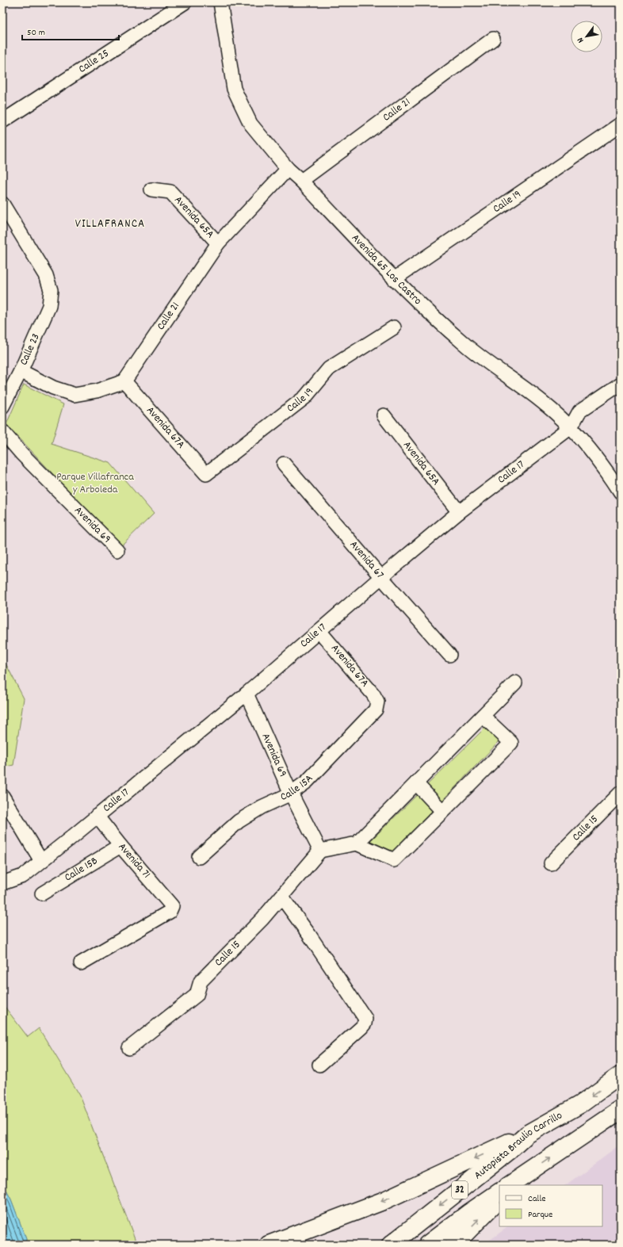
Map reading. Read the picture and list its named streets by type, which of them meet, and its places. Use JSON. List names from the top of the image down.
{
  "streets": {
    "highway": ["Autopista Braulio Carrillo", "32"],
    "street": [
      "Calle 25",
      "Calle 21",
      "Calle 19",
      "Avenida 65A",
      "Avenida 65 Los Castro",
      "Calle 23",
      "Avenida 67A",
      "Calle 17",
      "Avenida 69",
      "Avenida 67",
      "Calle 15A",
      "Calle 15",
      "Avenida 71",
      "Calle 15B"
    ]
  },
  "crossings": [
    ["Calle 21", "Avenida 65A"],
    ["Calle 21", "Avenida 65 Los Castro"],
    ["Calle 21", "Avenida 67A"],
    ["Calle 19", "Avenida 65 Los Castro"],
    ["Calle 19", "Avenida 67A"],
    ["Avenida 65A", "Calle 17"],
    ["Avenida 65 Los Castro", "Calle 17"],
    ["Avenida 67A", "Calle 17"],
    ["Avenida 67A", "Calle 15A"],
    ["Calle 17", "Avenida 69"],
    ["Calle 17", "Avenida 67"],
    ["Calle 17", "Avenida 71"],
    ["Avenida 69", "Calle 15A"],
    ["Avenida 69", "Calle 15"],
    ["Avenida 71", "Calle 15B"]
  ],
  "districts": ["VILLAFRANCA"],
  "parks": ["Parque Villafranca y Arboleda"],
  "legend": ["Calle", "Parque"],
  "scale_bar": "50 m",
  "north": "bottom left"
}
